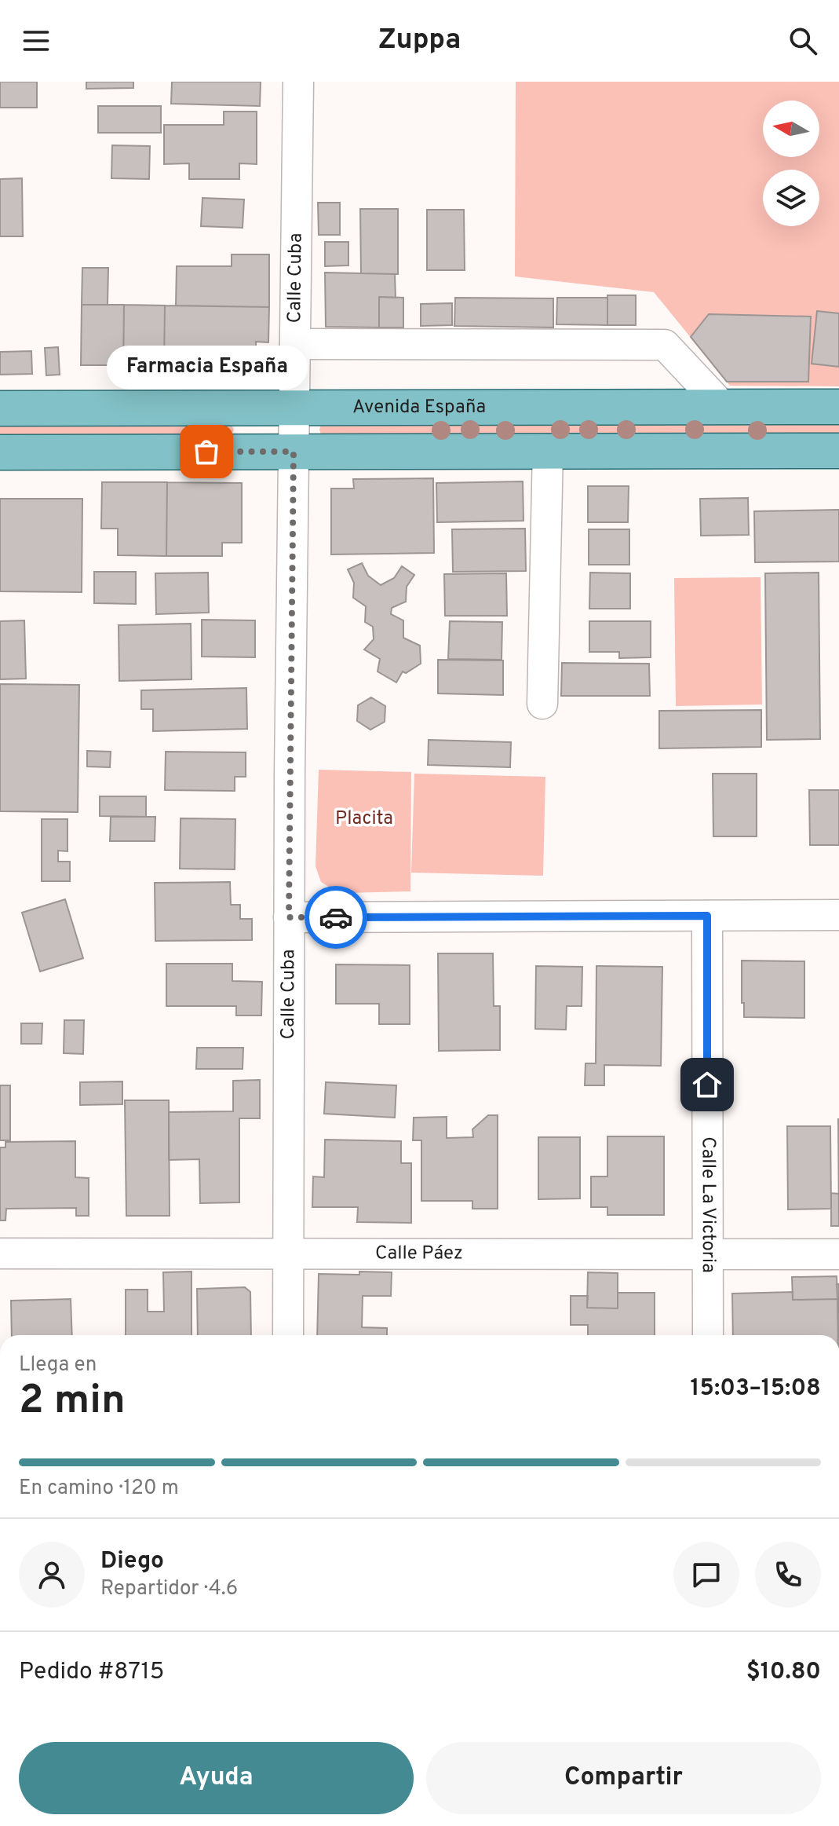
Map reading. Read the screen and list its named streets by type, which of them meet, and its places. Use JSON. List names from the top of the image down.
{
  "streets": {
    "main road": ["Avenida España"],
    "street": ["Calle Cuba", "Calle La Victoria", "Calle Páez"]
  },
  "crossings": [
    ["Calle Cuba", "Avenida España"],
    ["Calle Cuba", "Calle Páez"],
    ["Calle La Victoria", "Calle Páez"]
  ],
  "parks": ["Placita"],
  "places": ["Farmacia España"],
  "north": "left",
  "page": {
    "header": "Zuppa",
    "bubble": "Farmacia España",
    "heading": ["2 min", "Llega en", "15:03–15:08"],
    "panel": [
      "Diego",
      "Repartidor · 4.6",
      "Pedido #8715",
      "$10.80"
    ],
    "bar": "En camino · 120 m",
    "buttons": ["Ayuda", "Compartir"]
  }
}
